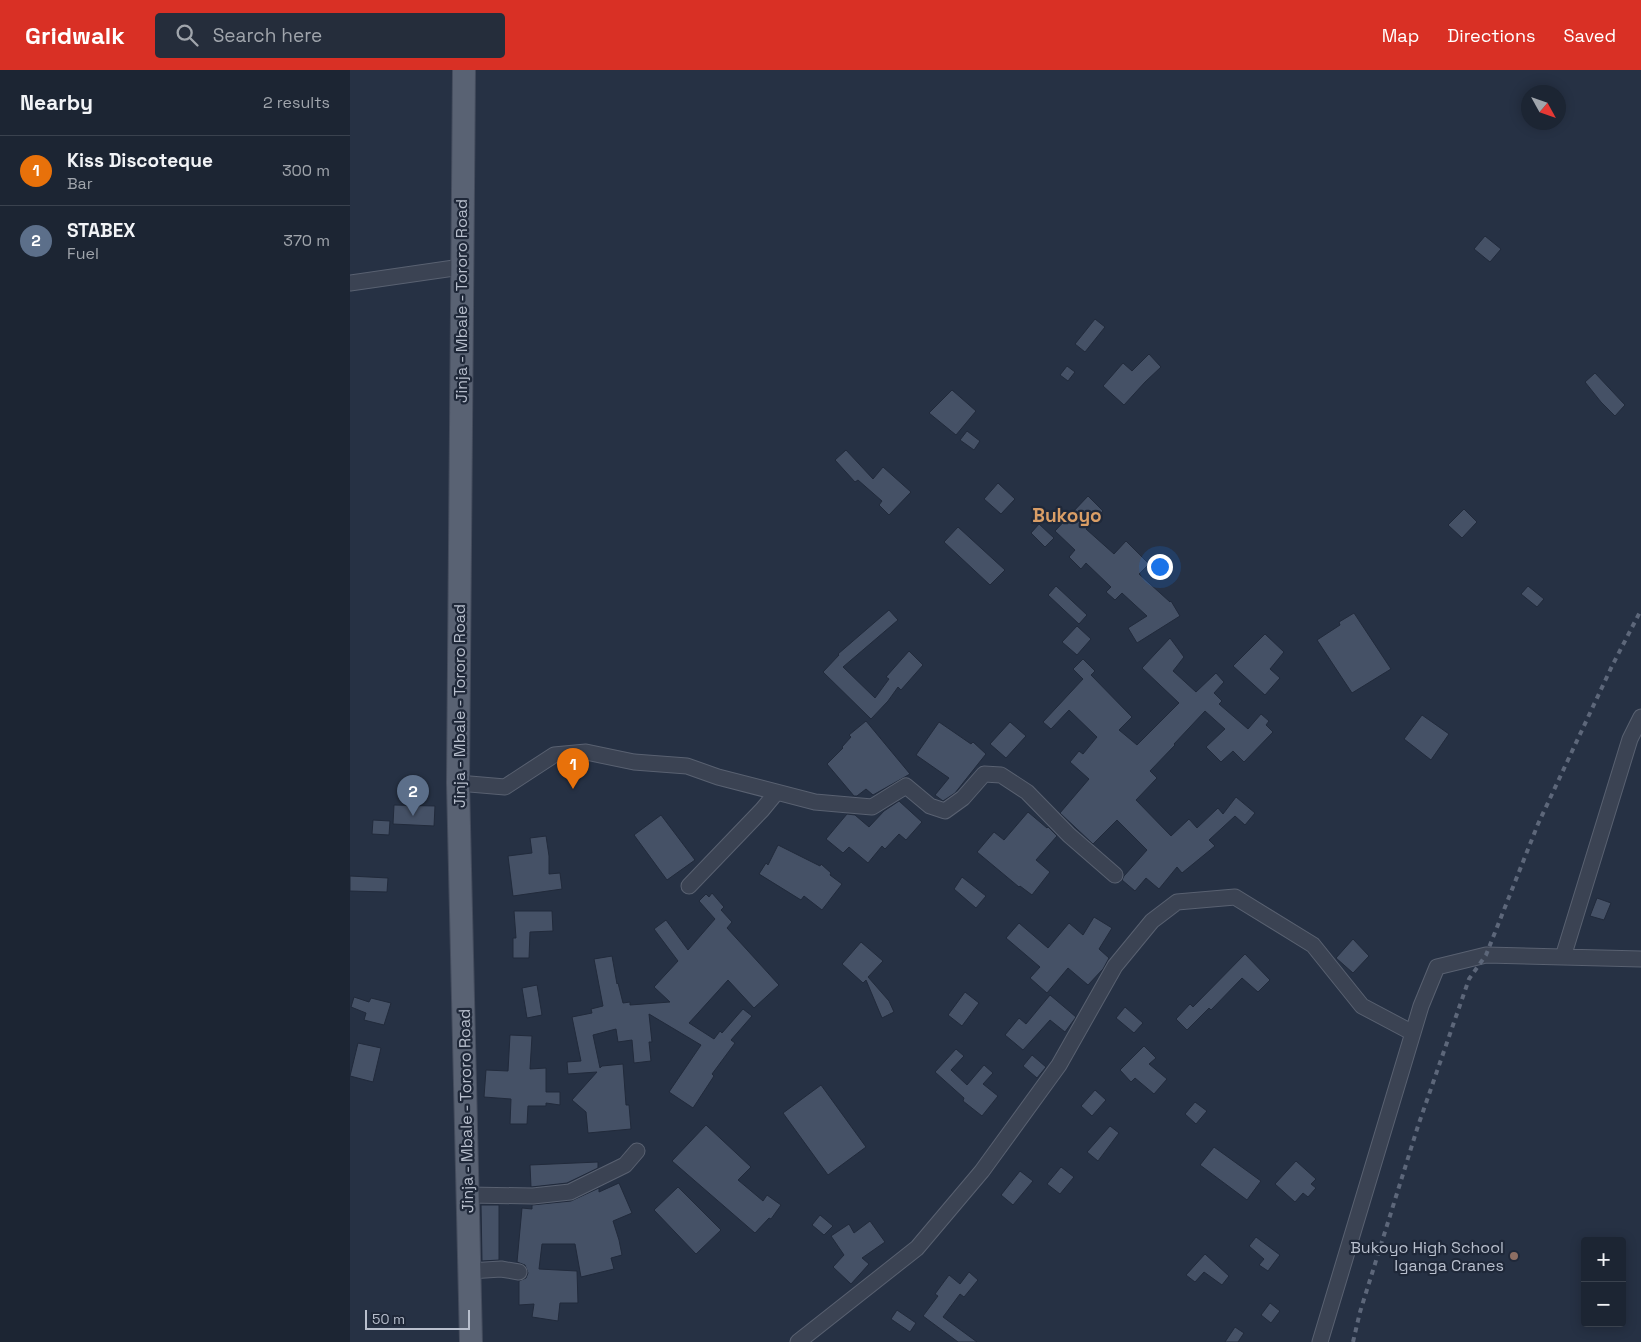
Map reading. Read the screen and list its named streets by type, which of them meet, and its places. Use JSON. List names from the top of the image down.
{
  "streets": {
    "main road": ["Jinja - Mbale - Tororo Road"]
  },
  "districts": ["Bukoyo"],
  "places": ["Bukoyo High School Iganga Cranes"],
  "scale_bar": "50 m",
  "north": "bottom right",
  "page": {
    "header": "Gridwalk",
    "search": "Search here",
    "nav": ["Map", "Directions", "Saved"],
    "heading": ["Nearby", "2 results"],
    "list": [
      {
        "mark": "1",
        "name": "Kiss Discoteque",
        "note": "Bar",
        "value": "300 m"
      },
      {
        "mark": "2",
        "name": "STABEX",
        "note": "Fuel",
        "value": "370 m"
      }
    ],
    "pins": ["1", "2"],
    "map_buttons": ["+", "−"],
    "scale": "50 m"
  }
}
